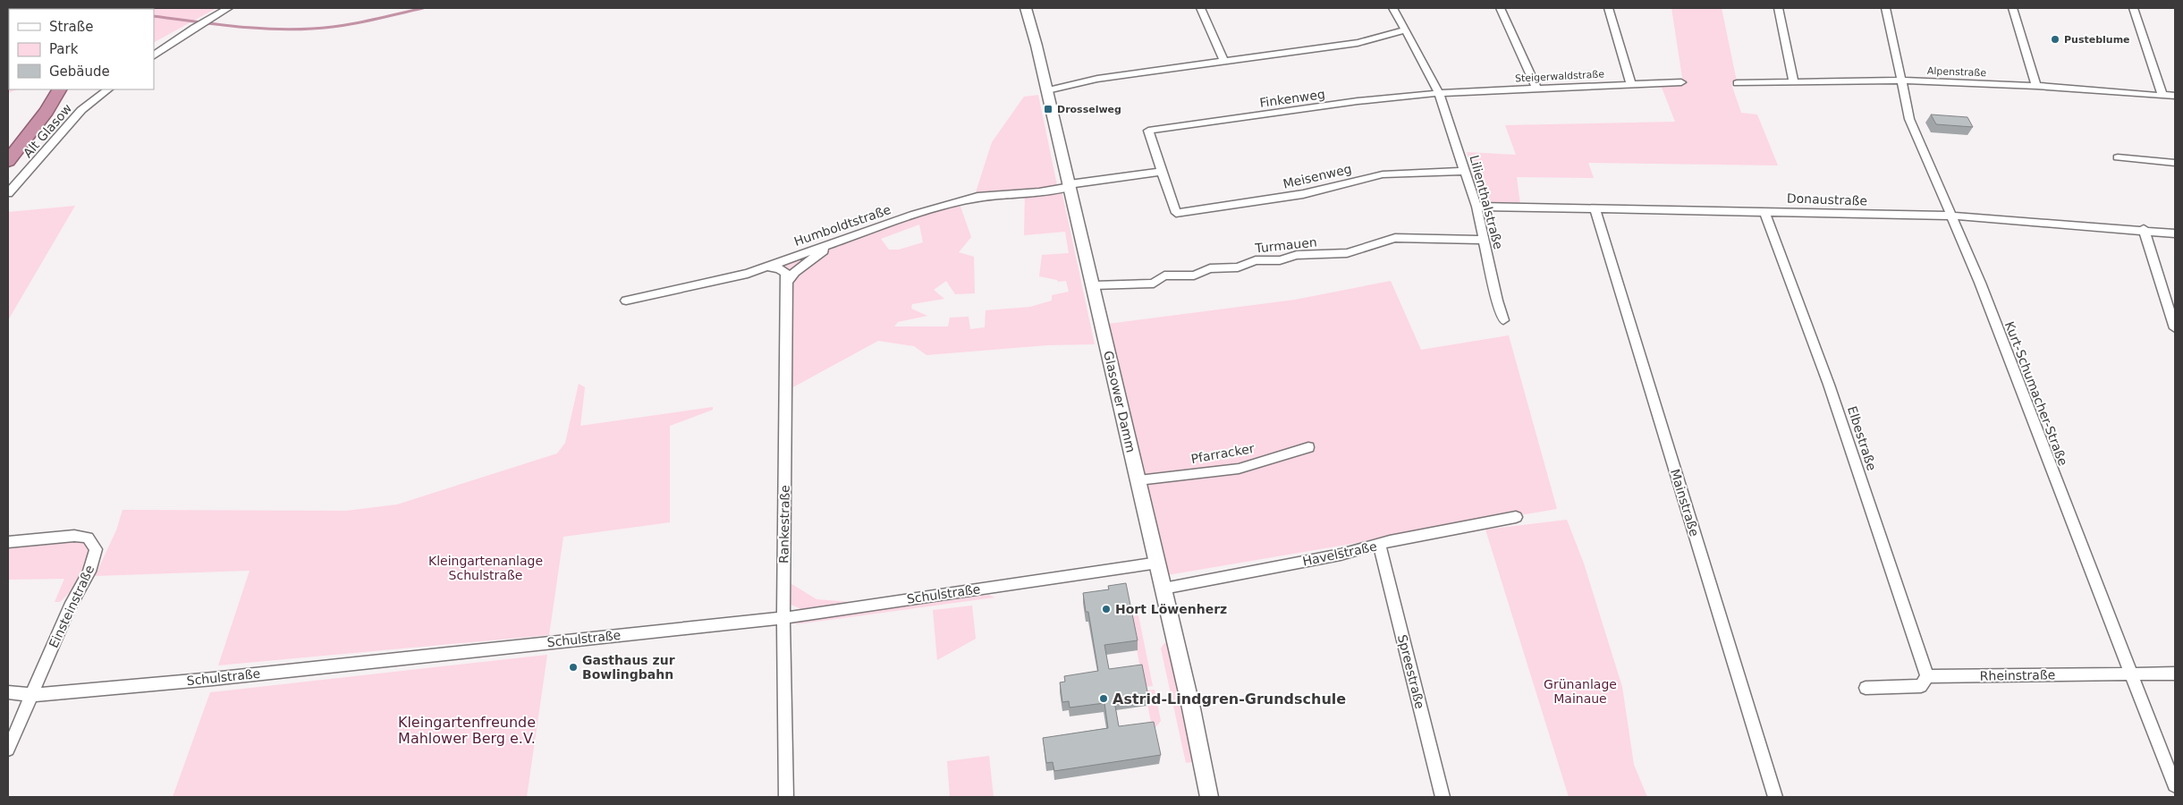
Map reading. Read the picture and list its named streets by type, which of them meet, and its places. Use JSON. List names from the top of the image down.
{
  "streets": {
    "street": [
      "Alpenstraße",
      "Steigerwaldstraße",
      "Finkenweg",
      "Alt Glasow",
      "Meisenweg",
      "Donaustraße",
      "Lilienthalstraße",
      "Humboldtstraße",
      "Turmauen",
      "Kurt-Schumacher-Straße",
      "Glasower Damm",
      "Elbestraße",
      "Pfarracker",
      "Mainstraße",
      "Rankestraße",
      "Havelstraße",
      "Schulstraße",
      "Einsteinstraße",
      "Spreestraße",
      "Rheinstraße"
    ]
  },
  "crossings": [
    ["Alpenstraße", "Kurt-Schumacher-Straße"],
    ["Steigerwaldstraße", "Finkenweg"],
    ["Steigerwaldstraße", "Lilienthalstraße"],
    ["Finkenweg", "Meisenweg"],
    ["Finkenweg", "Lilienthalstraße"],
    ["Finkenweg", "Humboldtstraße"],
    ["Meisenweg", "Lilienthalstraße"],
    ["Meisenweg", "Humboldtstraße"],
    ["Donaustraße", "Lilienthalstraße"],
    ["Donaustraße", "Kurt-Schumacher-Straße"],
    ["Donaustraße", "Elbestraße"],
    ["Donaustraße", "Mainstraße"],
    ["Lilienthalstraße", "Turmauen"],
    ["Humboldtstraße", "Glasower Damm"],
    ["Turmauen", "Glasower Damm"],
    ["Kurt-Schumacher-Straße", "Rheinstraße"],
    ["Glasower Damm", "Pfarracker"],
    ["Glasower Damm", "Havelstraße"],
    ["Glasower Damm", "Schulstraße"],
    ["Elbestraße", "Rheinstraße"],
    ["Rankestraße", "Schulstraße"],
    ["Havelstraße", "Spreestraße"],
    ["Schulstraße", "Einsteinstraße"]
  ],
  "parks": ["Kleingartenanlage Schulstraße", "Grünanlage Mainaue", "Kleingartenfreunde Mahlower Berg e.V."],
  "places": {
    "other": [
      "Pusteblume",
      "Hort Löwenherz",
      "Gasthaus zur Bowlingbahn",
      "Astrid-Lindgren-Grundschule"
    ],
    "transit": ["Drosselweg"]
  },
  "legend": ["Straße", "Park", "Gebäude"]
}
